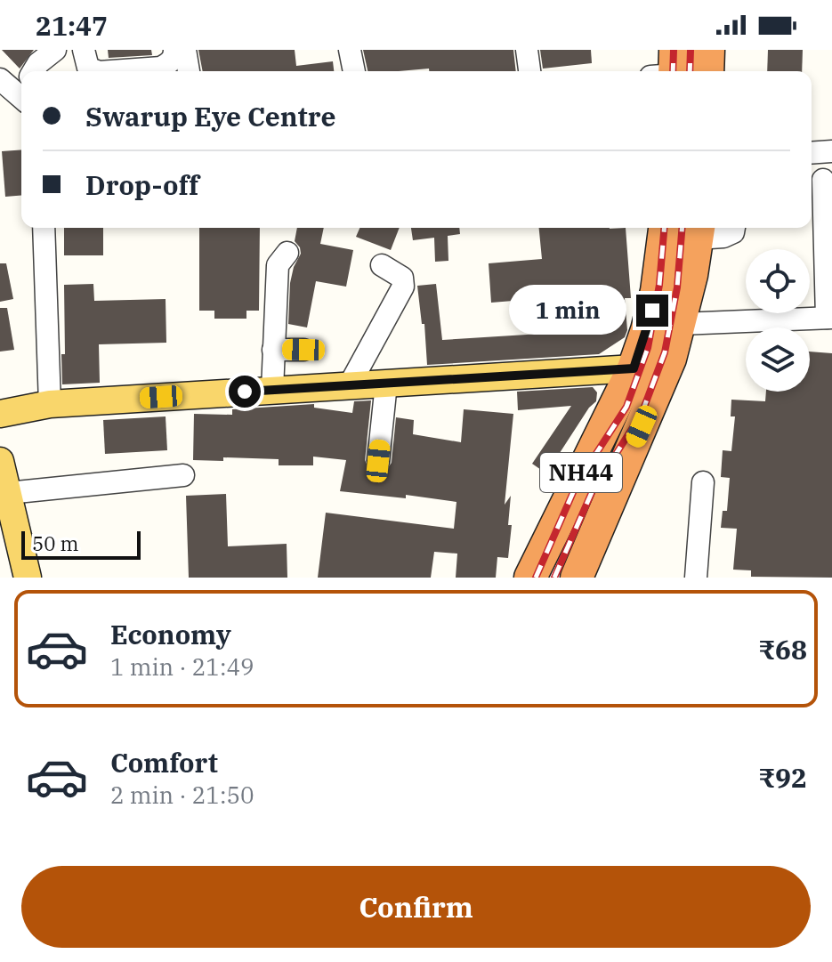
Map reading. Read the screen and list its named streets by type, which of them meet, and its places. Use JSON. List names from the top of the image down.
{
  "streets": {
    "highway": ["NH44"]
  },
  "scale_bar": "50 m",
  "page": {
    "status": "21:47",
    "banner": ["Swarup Eye Centre", "Drop-off"],
    "bubble": "1 min",
    "scale": "50 m",
    "list": [
      {
        "name": "Economy",
        "note": "1 min · 21:49",
        "value": "₹68"
      },
      {
        "name": "Comfort",
        "note": "2 min · 21:50",
        "value": "₹92"
      }
    ],
    "buttons": "Confirm"
  }
}
